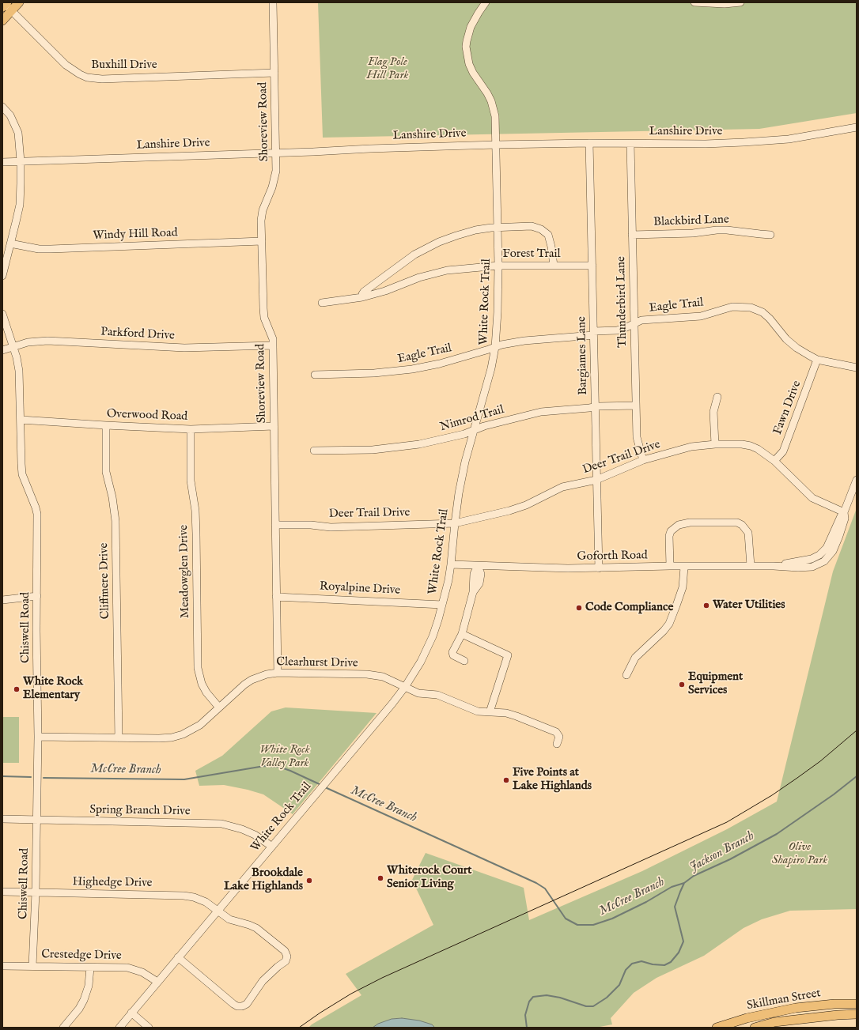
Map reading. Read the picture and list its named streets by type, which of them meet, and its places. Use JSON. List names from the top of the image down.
{
  "streets": {
    "main road": ["Skillman Street"],
    "street": [
      "Buxhill Drive",
      "Shoreview Road",
      "Lanshire Drive",
      "Blackbird Lane",
      "Windy Hill Road",
      "Forest Trail",
      "White Rock Trail",
      "Thunderbird Lane",
      "Eagle Trail",
      "Parkford Drive",
      "Bargiames Lane",
      "Fawn Drive",
      "Overwood Road",
      "Nimrod Trail",
      "Deer Trail Drive",
      "Goforth Road",
      "Meadowglen Drive",
      "Cliffmere Drive",
      "Royalpine Drive",
      "Chiswell Road",
      "Clearhurst Drive",
      "Spring Branch Drive",
      "Highedge Drive",
      "Crestedge Drive"
    ]
  },
  "crossings": [
    ["Buxhill Drive", "Shoreview Road"],
    ["Shoreview Road", "Lanshire Drive"],
    ["Shoreview Road", "Windy Hill Road"],
    ["Shoreview Road", "Parkford Drive"],
    ["Shoreview Road", "Overwood Road"],
    ["Shoreview Road", "Deer Trail Drive"],
    ["Shoreview Road", "Royalpine Drive"],
    ["Shoreview Road", "Clearhurst Drive"],
    ["Lanshire Drive", "White Rock Trail"],
    ["Lanshire Drive", "Thunderbird Lane"],
    ["Lanshire Drive", "Bargiames Lane"],
    ["Blackbird Lane", "Thunderbird Lane"],
    ["Forest Trail", "White Rock Trail"],
    ["Forest Trail", "Bargiames Lane"],
    ["White Rock Trail", "Eagle Trail"],
    ["White Rock Trail", "Nimrod Trail"],
    ["White Rock Trail", "Deer Trail Drive"],
    ["White Rock Trail", "Goforth Road"],
    ["White Rock Trail", "Royalpine Drive"],
    ["White Rock Trail", "Clearhurst Drive"],
    ["White Rock Trail", "Spring Branch Drive"],
    ["White Rock Trail", "Highedge Drive"],
    ["White Rock Trail", "Crestedge Drive"],
    ["Thunderbird Lane", "Eagle Trail"],
    ["Thunderbird Lane", "Nimrod Trail"],
    ["Thunderbird Lane", "Deer Trail Drive"],
    ["Eagle Trail", "Bargiames Lane"],
    ["Eagle Trail", "Fawn Drive"],
    ["Parkford Drive", "Chiswell Road"],
    ["Bargiames Lane", "Nimrod Trail"],
    ["Bargiames Lane", "Deer Trail Drive"],
    ["Bargiames Lane", "Goforth Road"],
    ["Fawn Drive", "Deer Trail Drive"],
    ["Overwood Road", "Meadowglen Drive"],
    ["Overwood Road", "Cliffmere Drive"],
    ["Overwood Road", "Chiswell Road"],
    ["Deer Trail Drive", "Goforth Road"],
    ["Meadowglen Drive", "Clearhurst Drive"],
    ["Cliffmere Drive", "Clearhurst Drive"],
    ["Chiswell Road", "Clearhurst Drive"],
    ["Chiswell Road", "Spring Branch Drive"],
    ["Chiswell Road", "Highedge Drive"],
    ["Chiswell Road", "Crestedge Drive"]
  ],
  "water": ["McCree Branch", "Jackson Branch"],
  "parks": ["Flag Pole Hill Park", "White Rock Valley Park", "Olive Shapiro Park"],
  "places": [
    "Water Utilities",
    "Code Compliance",
    "Equipment Services",
    "White Rock Elementary",
    "Five Points at Lake Highlands",
    "Whiterock Court Senior Living",
    "Brookdale Lake Highlands"
  ]
}
